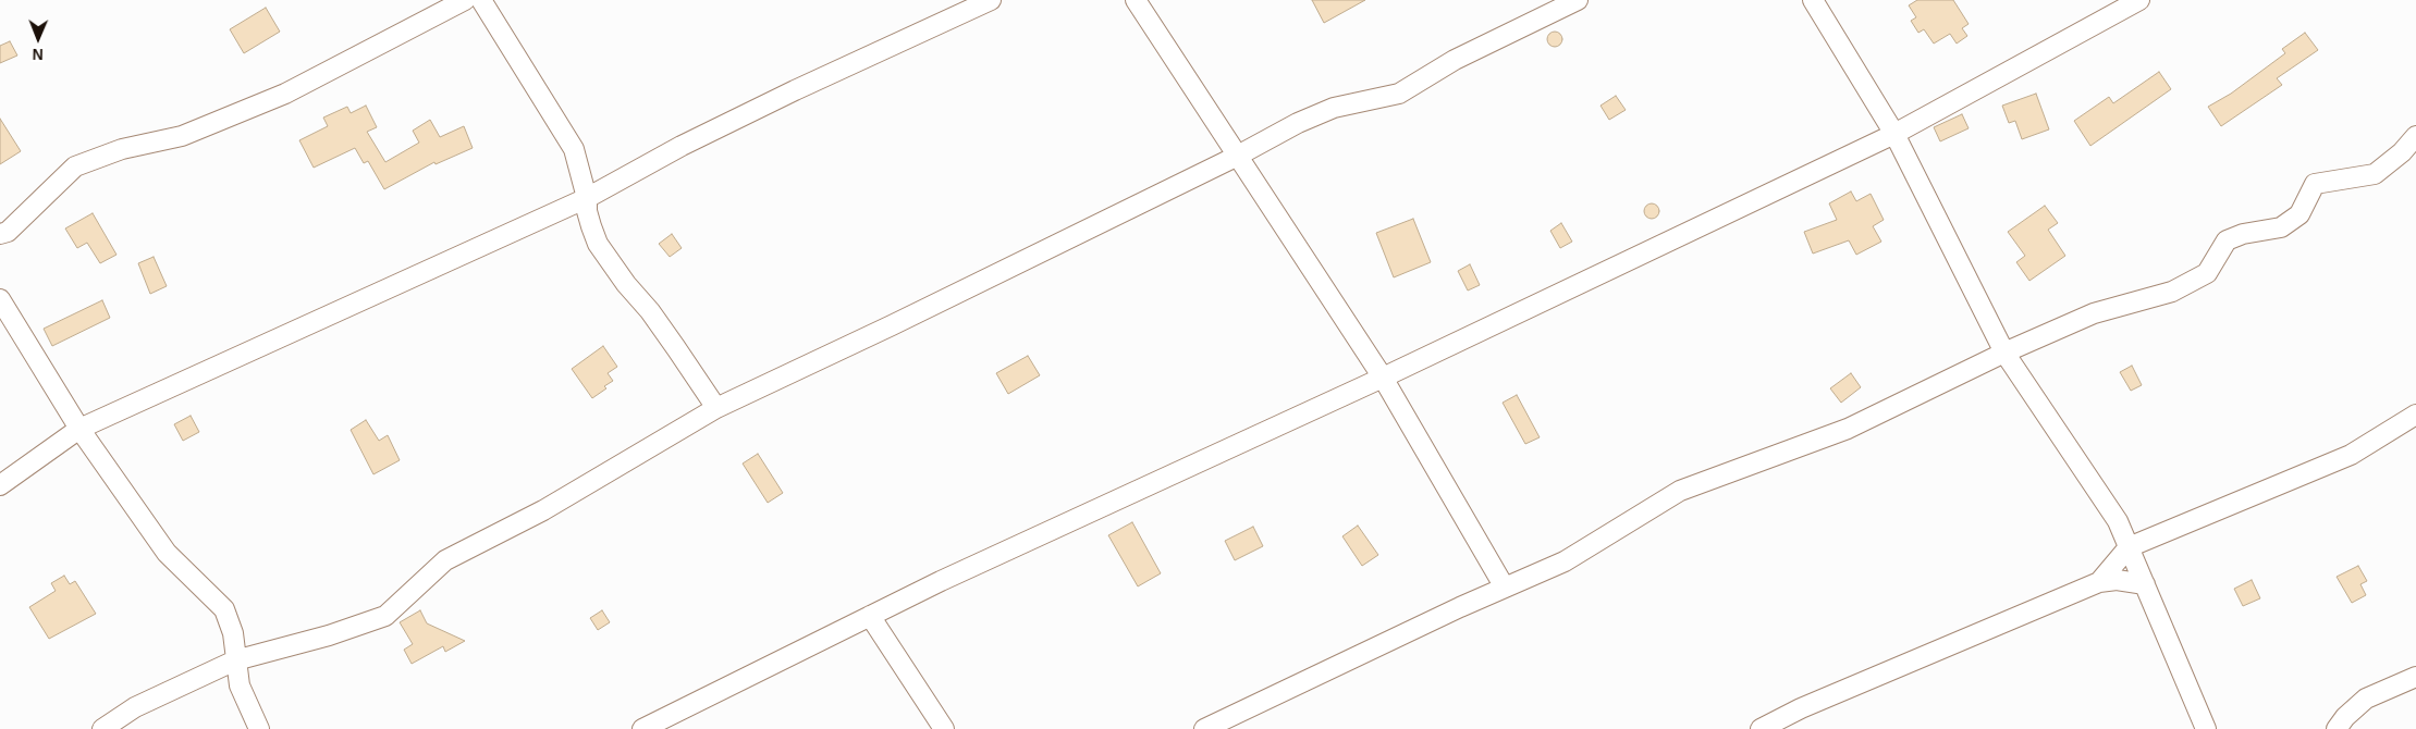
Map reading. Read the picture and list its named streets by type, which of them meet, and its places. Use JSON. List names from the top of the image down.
{
  "north": "bottom"
}
